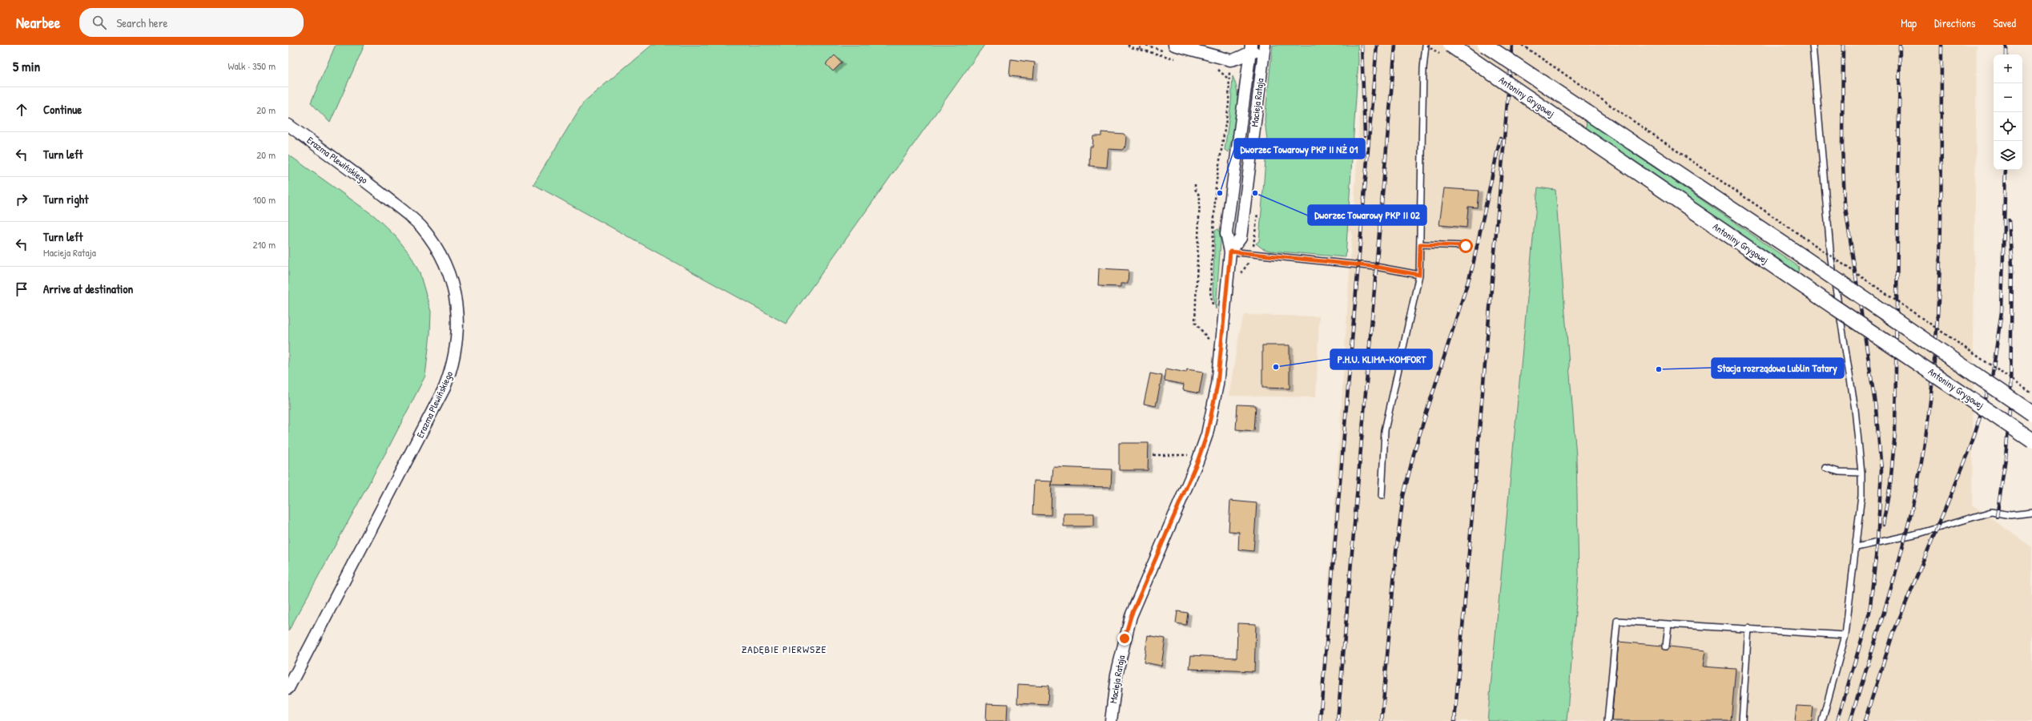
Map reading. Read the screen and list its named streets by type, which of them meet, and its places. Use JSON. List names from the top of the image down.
{
  "streets": {
    "street": ["Antoniny Grygowej", "Macieja Rataja", "Erazma Plewińskiego"]
  },
  "districts": ["ZADĘBIE PIERWSZE"],
  "places": [
    "Dworzec Towarowy PKP II NŻ 01",
    "Dworzec Towarowy PKP II 02",
    "P.H.U. KLIMA-KOMFORT",
    "Stacja rozrządowa Lublin Tatary"
  ],
  "page": {
    "header": "Nearbee",
    "search": "Search here",
    "nav": ["Map", "Directions", "Saved"],
    "heading": ["5 min", "Walk · 350 m"],
    "map_buttons": ["+", "−"],
    "list": [
      ["Continue", "20 m"],
      ["Turn left", "20 m"],
      ["Turn right", "100 m"],
      ["Turn left", "Macieja Rataja", "210 m"],
      "Arrive at destination"
    ]
  }
}
